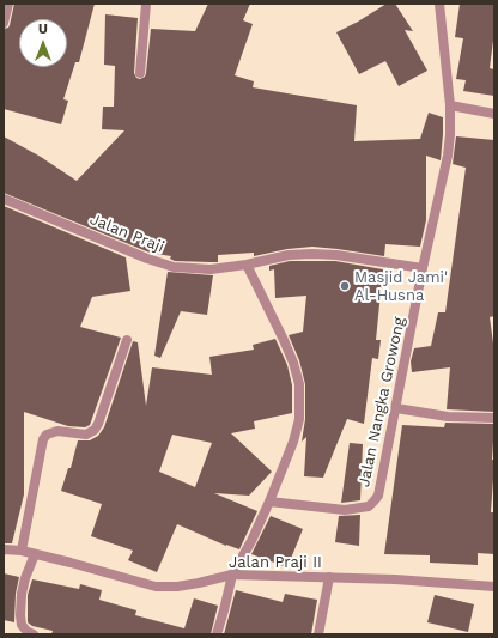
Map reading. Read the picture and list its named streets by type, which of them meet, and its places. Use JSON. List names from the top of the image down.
{
  "streets": {
    "street": ["Jalan Praji", "Jalan Nangka Growong", "Jalan Praji II"]
  },
  "crossings": [
    ["Jalan Praji", "Jalan Nangka Growong"]
  ],
  "places": ["Masjid Jami' Al-Husna"],
  "north": "top"
}
